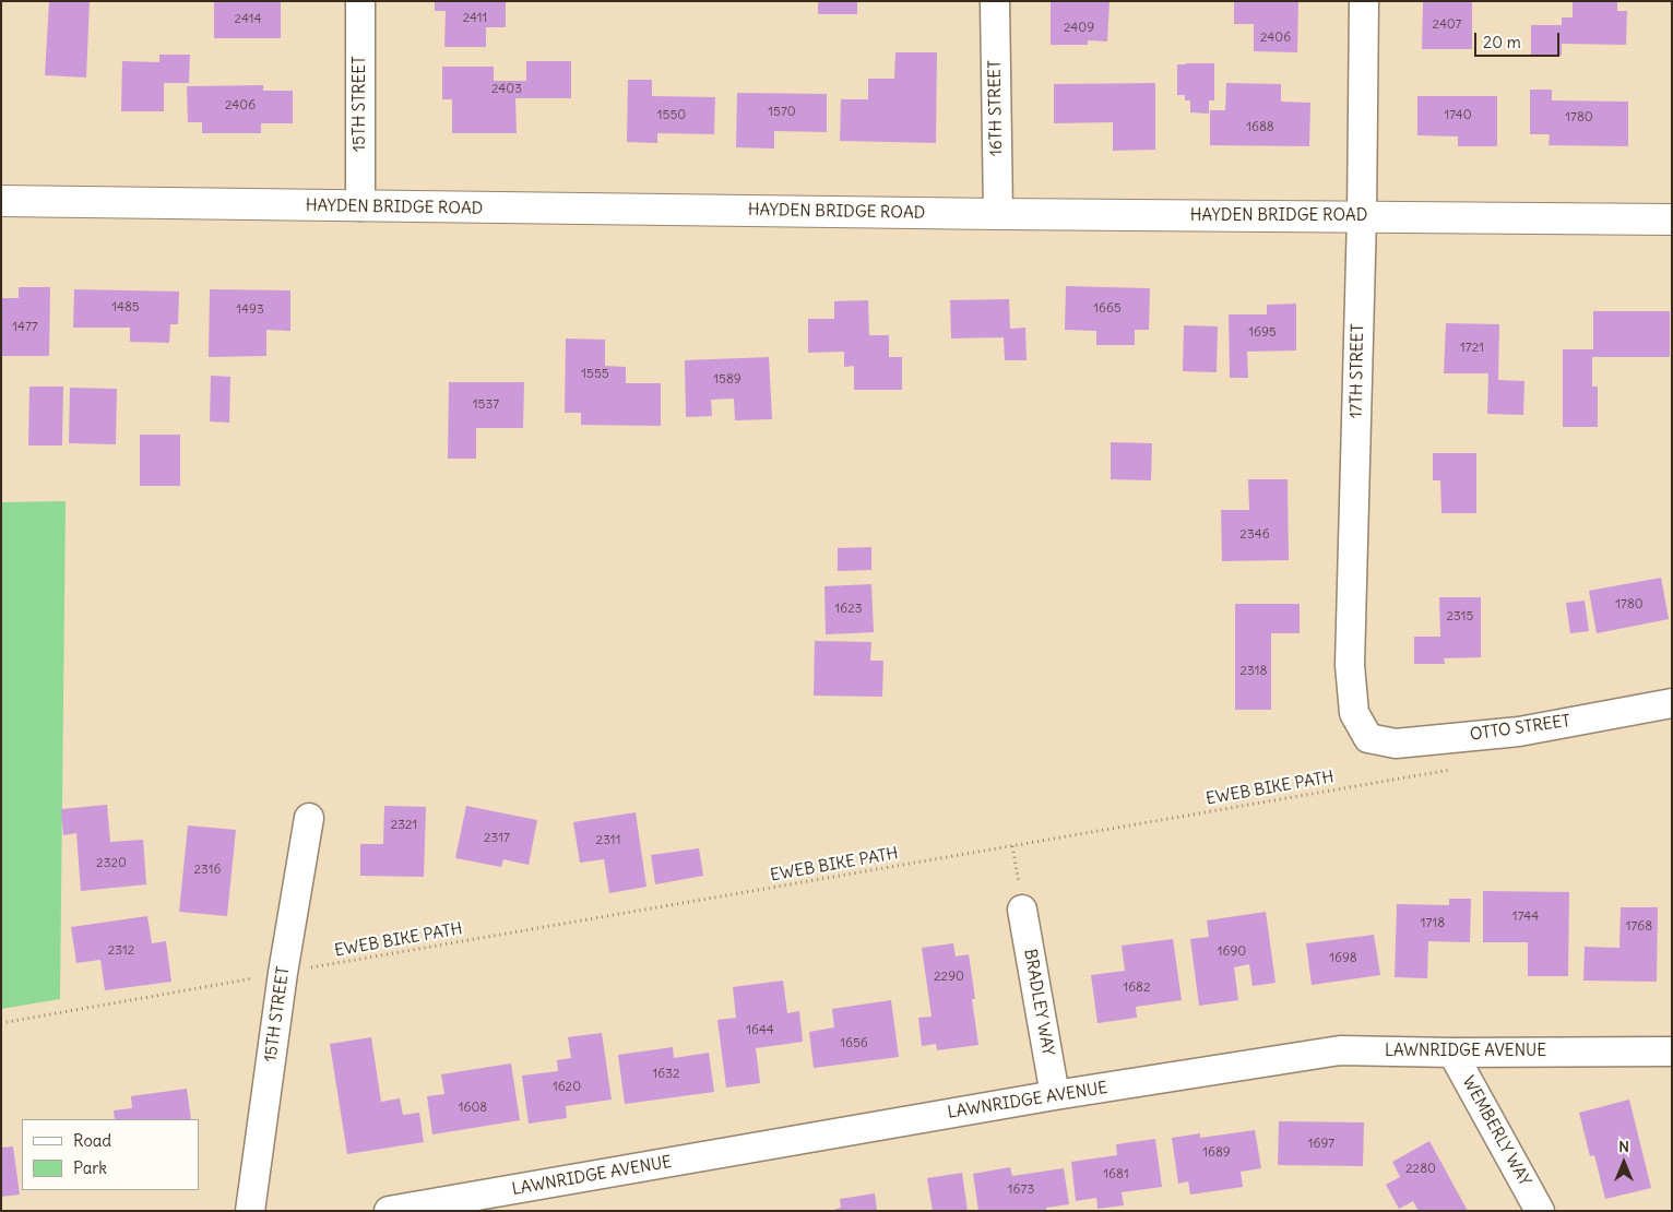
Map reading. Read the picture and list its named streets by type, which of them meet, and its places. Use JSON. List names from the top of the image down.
{
  "streets": {
    "street": [
      "15TH STREET",
      "16TH STREET",
      "HAYDEN BRIDGE ROAD",
      "17TH STREET",
      "OTTO STREET",
      "BRADLEY WAY",
      "LAWNRIDGE AVENUE",
      "WEMBERLY WAY"
    ],
    "path": ["EWEB BIKE PATH"]
  },
  "crossings": [
    ["15TH STREET", "HAYDEN BRIDGE ROAD"],
    ["15TH STREET", "EWEB BIKE PATH"],
    ["16TH STREET", "HAYDEN BRIDGE ROAD"],
    ["HAYDEN BRIDGE ROAD", "17TH STREET"],
    ["17TH STREET", "OTTO STREET"],
    ["BRADLEY WAY", "LAWNRIDGE AVENUE"],
    ["LAWNRIDGE AVENUE", "WEMBERLY WAY"]
  ],
  "house_numbers": [
    "2411",
    "2414",
    "2407",
    "2409",
    "2406",
    "2403",
    "2406",
    "1570",
    "1550",
    "1740",
    "1780",
    "1688",
    "1485",
    "1665",
    "1493",
    "1477",
    "1695",
    "1721",
    "1555",
    "1589",
    "1537",
    "2346",
    "1780",
    "1623",
    "2315",
    "2318",
    "2321",
    "2317",
    "2311",
    "2320",
    "2316",
    "1744",
    "1718",
    "1768",
    "2312",
    "1690",
    "1698",
    "2290",
    "1682",
    "1644",
    "1656",
    "1632",
    "1620",
    "1608",
    "1697",
    "1689",
    "2280",
    "1681",
    "1673"
  ],
  "legend": ["Road", "Park"],
  "scale_bar": "20 m",
  "north": "top"
}
